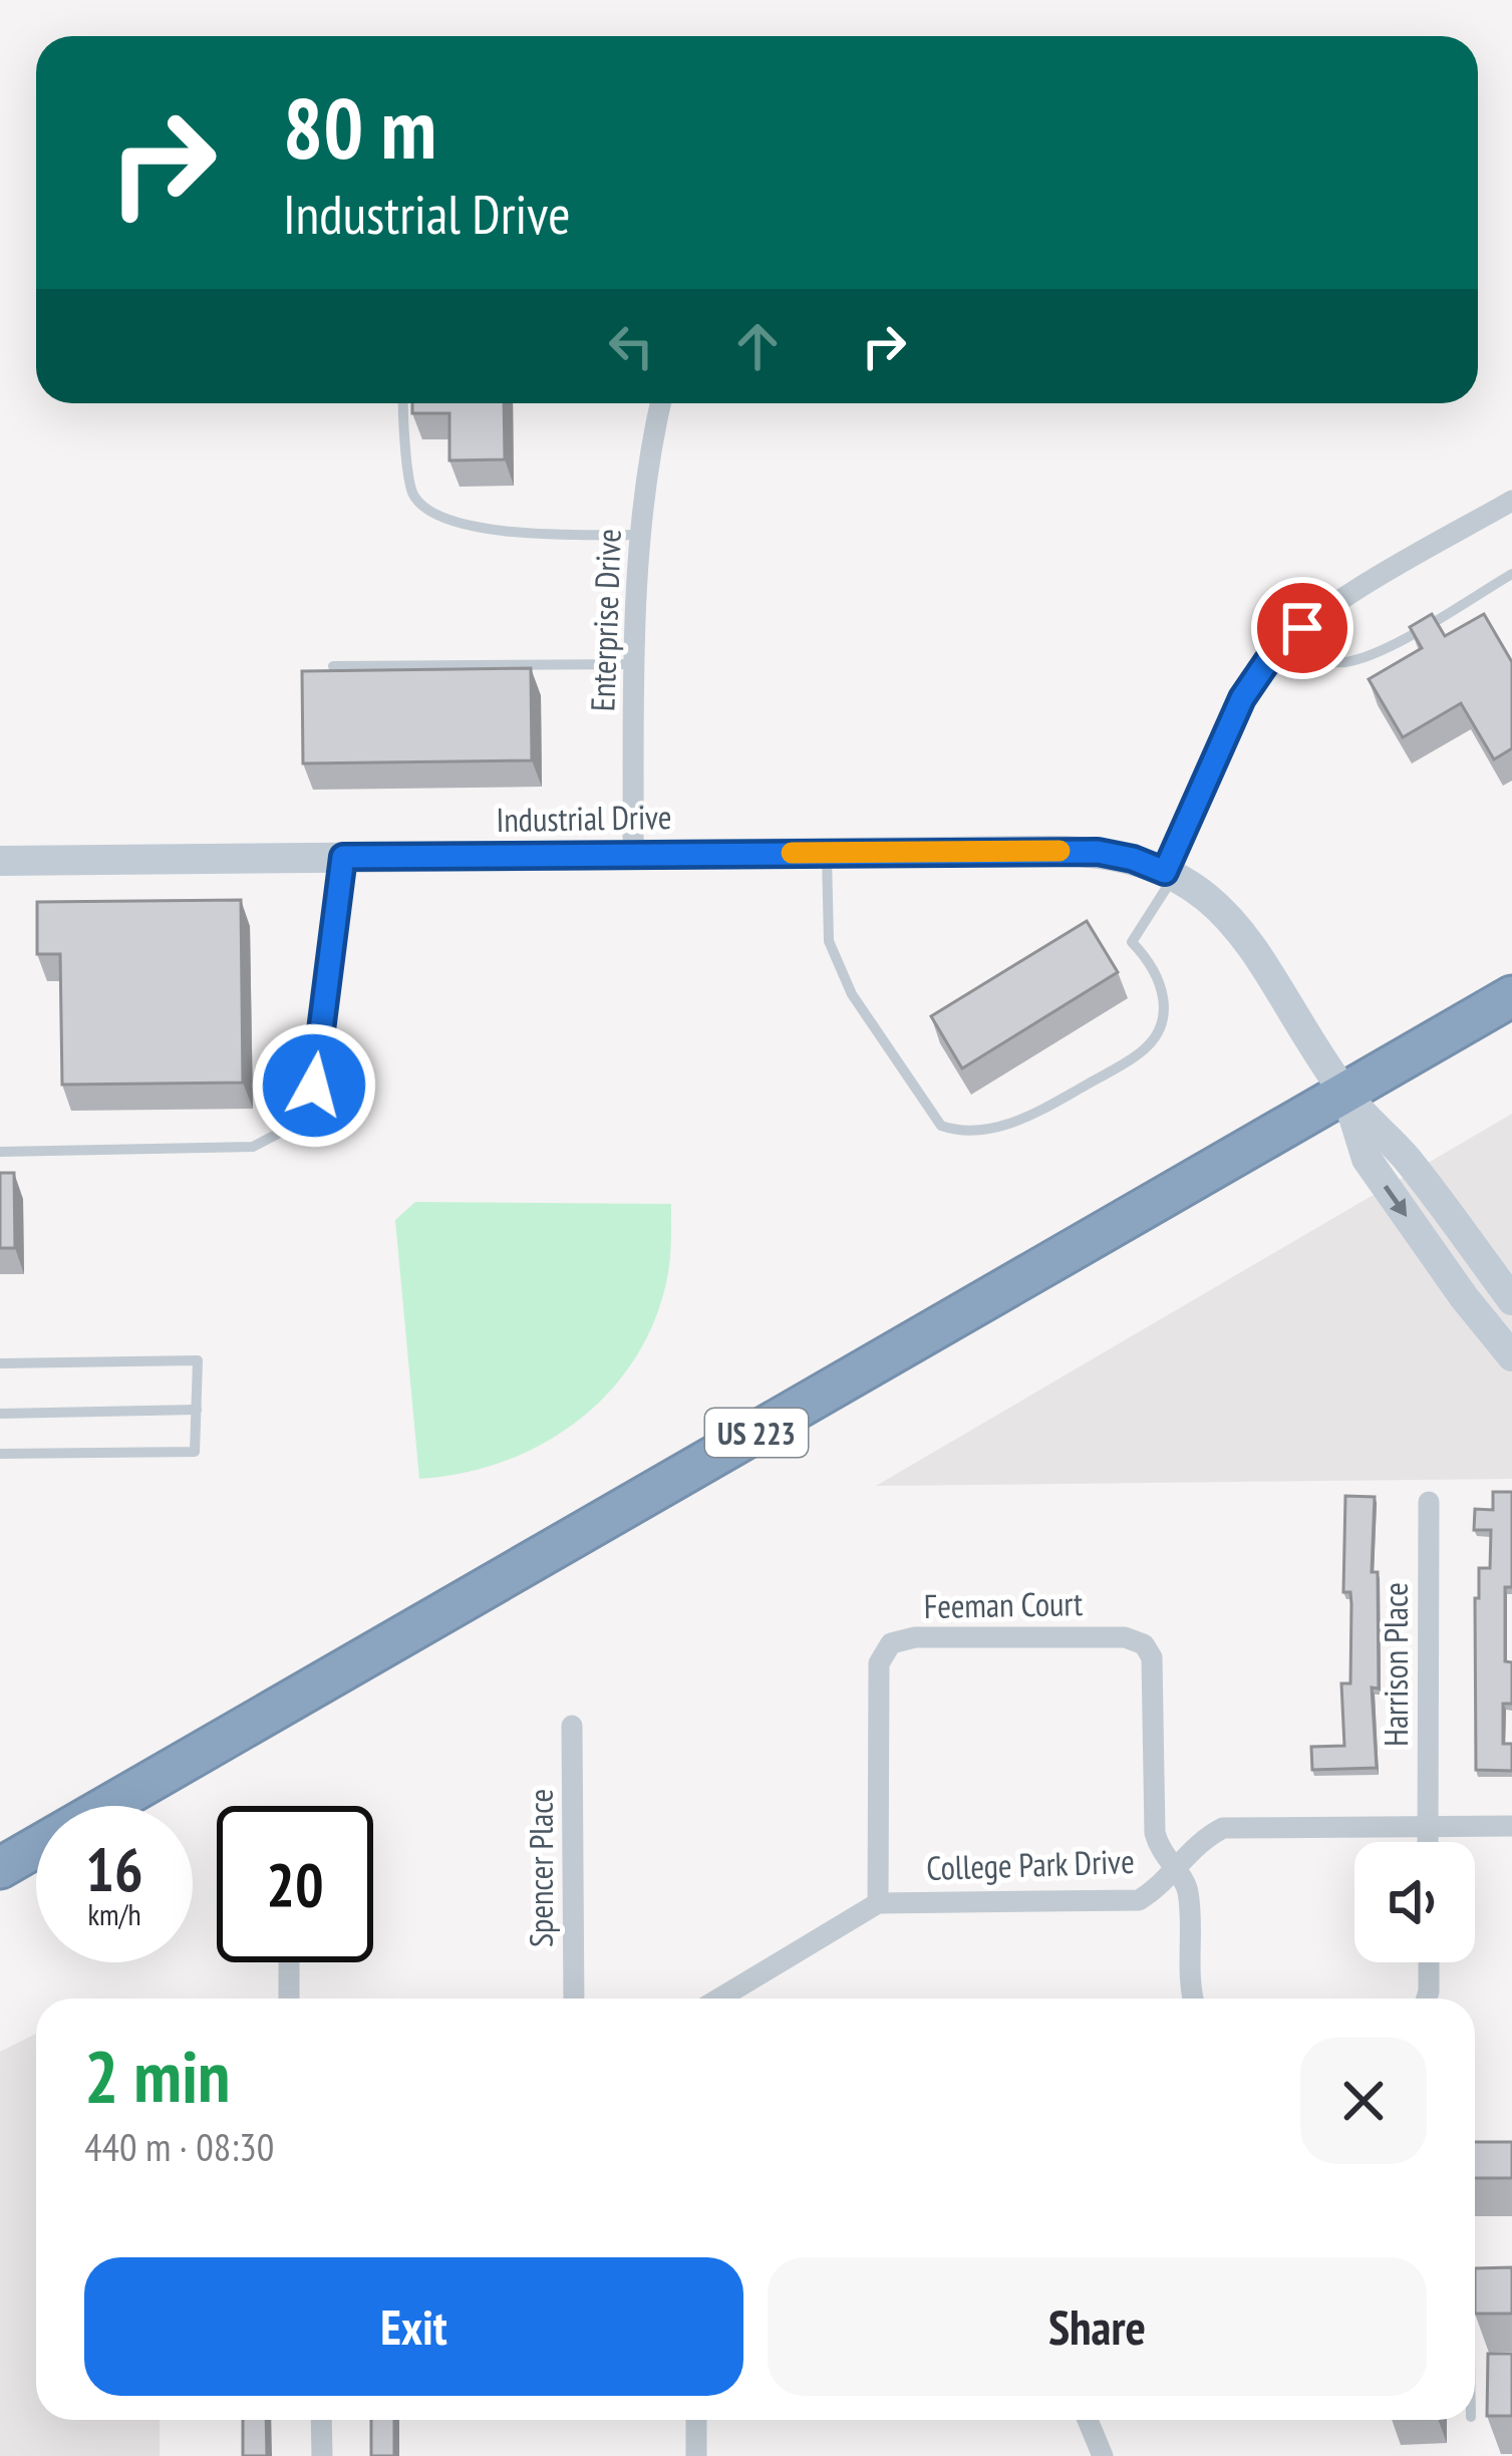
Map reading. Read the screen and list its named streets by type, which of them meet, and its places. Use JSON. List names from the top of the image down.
{
  "streets": {
    "highway": ["US 223"],
    "street": [
      "Enterprise Drive",
      "Industrial Drive",
      "Feeman Court",
      "Harrison Place",
      "College Park Drive",
      "Spencer Place"
    ]
  },
  "crossings": [
    ["Enterprise Drive", "Industrial Drive"],
    ["Industrial Drive", "US 223"],
    ["Feeman Court", "College Park Drive"],
    ["Harrison Place", "College Park Drive"]
  ],
  "page": {
    "turn": ["80 m", "Industrial Drive"],
    "speed": "16 km/h",
    "limit": "20",
    "heading": ["2 min", "440 m · 08:30"],
    "buttons": ["Exit", "Share"]
  }
}
